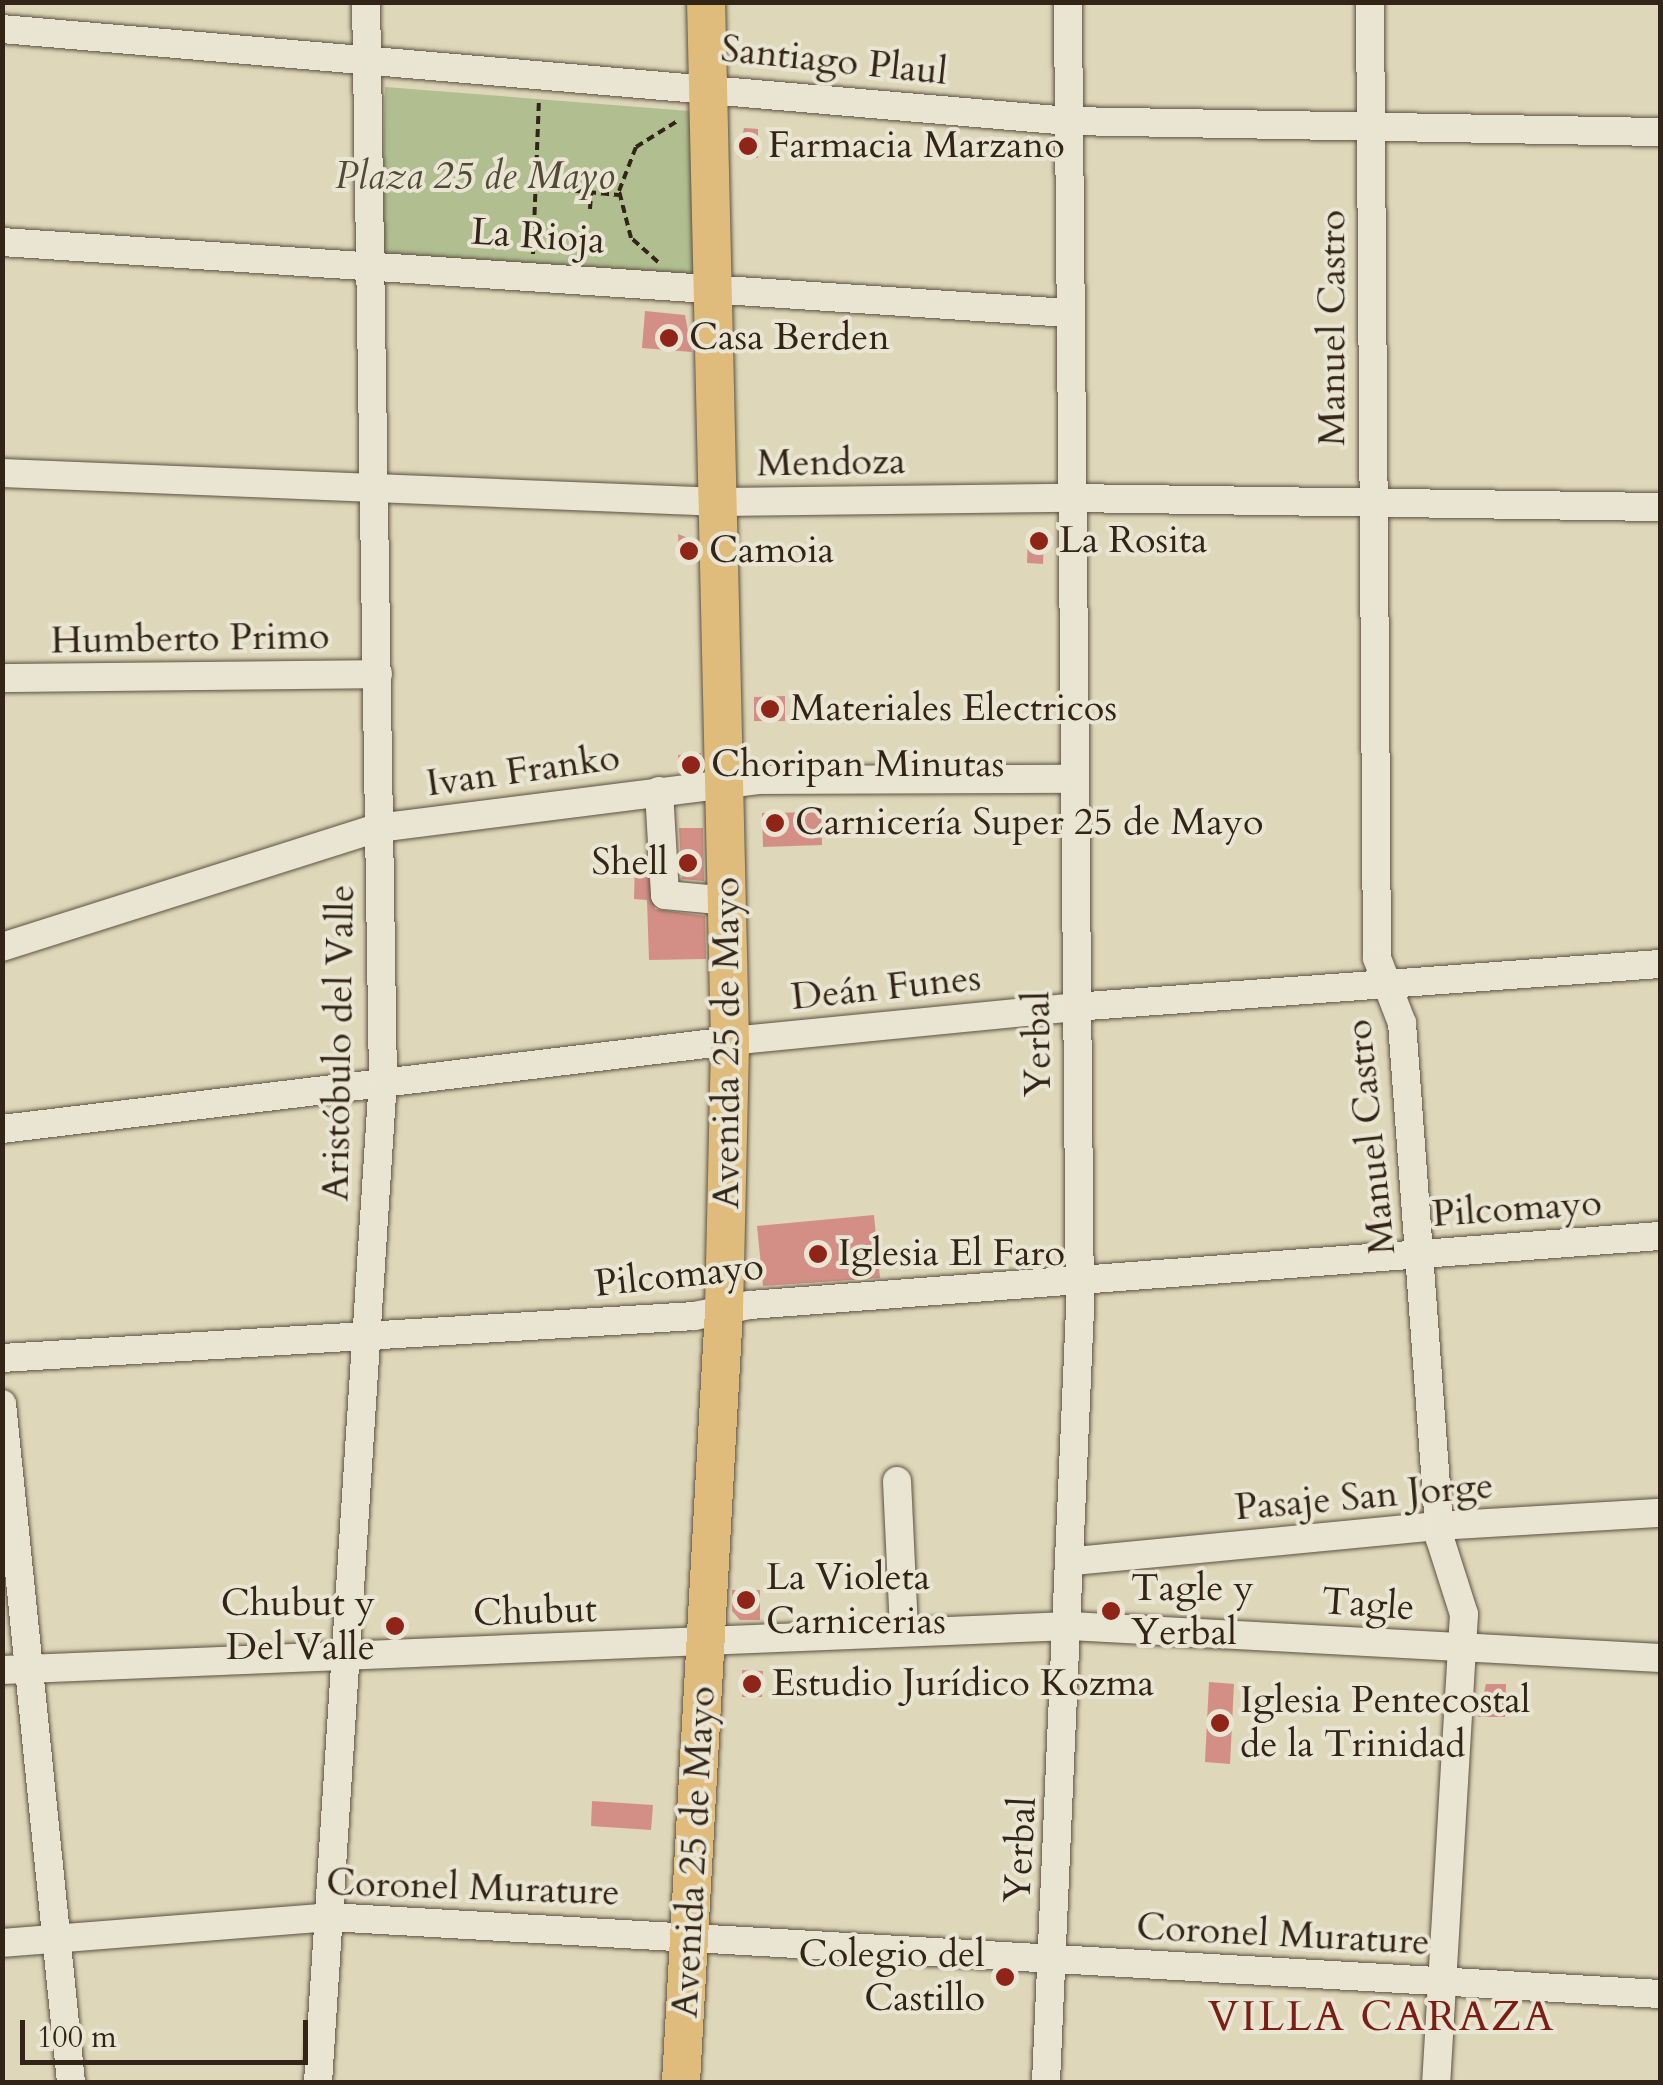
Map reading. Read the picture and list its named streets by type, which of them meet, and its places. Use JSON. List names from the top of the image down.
{
  "streets": {
    "main road": ["Avenida 25 de Mayo"],
    "street": [
      "Santiago Plaul",
      "La Rioja",
      "Manuel Castro",
      "Mendoza",
      "Humberto Primo",
      "Ivan Franko",
      "Deán Funes",
      "Aristóbulo del Valle",
      "Yerbal",
      "Pilcomayo",
      "Pasaje San Jorge",
      "Tagle",
      "Chubut",
      "Coronel Murature"
    ]
  },
  "crossings": [
    ["Santiago Plaul", "Manuel Castro"],
    ["Santiago Plaul", "Aristóbulo del Valle"],
    ["Santiago Plaul", "Avenida 25 de Mayo"],
    ["Santiago Plaul", "Yerbal"],
    ["La Rioja", "Aristóbulo del Valle"],
    ["La Rioja", "Avenida 25 de Mayo"],
    ["La Rioja", "Yerbal"],
    ["Manuel Castro", "Mendoza"],
    ["Manuel Castro", "Deán Funes"],
    ["Manuel Castro", "Pilcomayo"],
    ["Manuel Castro", "Pasaje San Jorge"],
    ["Manuel Castro", "Tagle"],
    ["Manuel Castro", "Coronel Murature"],
    ["Mendoza", "Aristóbulo del Valle"],
    ["Mendoza", "Avenida 25 de Mayo"],
    ["Mendoza", "Yerbal"],
    ["Humberto Primo", "Aristóbulo del Valle"],
    ["Ivan Franko", "Aristóbulo del Valle"],
    ["Ivan Franko", "Avenida 25 de Mayo"],
    ["Ivan Franko", "Yerbal"],
    ["Deán Funes", "Aristóbulo del Valle"],
    ["Deán Funes", "Avenida 25 de Mayo"],
    ["Deán Funes", "Yerbal"],
    ["Aristóbulo del Valle", "Pilcomayo"],
    ["Aristóbulo del Valle", "Chubut"],
    ["Aristóbulo del Valle", "Coronel Murature"],
    ["Avenida 25 de Mayo", "Pilcomayo"],
    ["Avenida 25 de Mayo", "Chubut"],
    ["Avenida 25 de Mayo", "Coronel Murature"],
    ["Yerbal", "Pilcomayo"],
    ["Yerbal", "Pasaje San Jorge"],
    ["Yerbal", "Tagle"],
    ["Yerbal", "Chubut"],
    ["Yerbal", "Coronel Murature"],
    ["Tagle", "Chubut"]
  ],
  "districts": ["VILLA CARAZA"],
  "parks": ["Plaza 25 de Mayo"],
  "places": [
    "Farmacia Marzano",
    "Casa Berden",
    "La Rosita",
    "Camoia",
    "Materiales Electricos",
    "Choripan Minutas",
    "Carnicería Super 25 de Mayo",
    "Shell",
    "Iglesia El Faro",
    "La Violeta Carnicerias",
    "Tagle y Yerbal",
    "Chubut y Del Valle",
    "Estudio Jurídico Kozma",
    "Iglesia Pentecostal de la Trinidad",
    "Colegio del Castillo"
  ],
  "scale_bar": "100 m"
}
